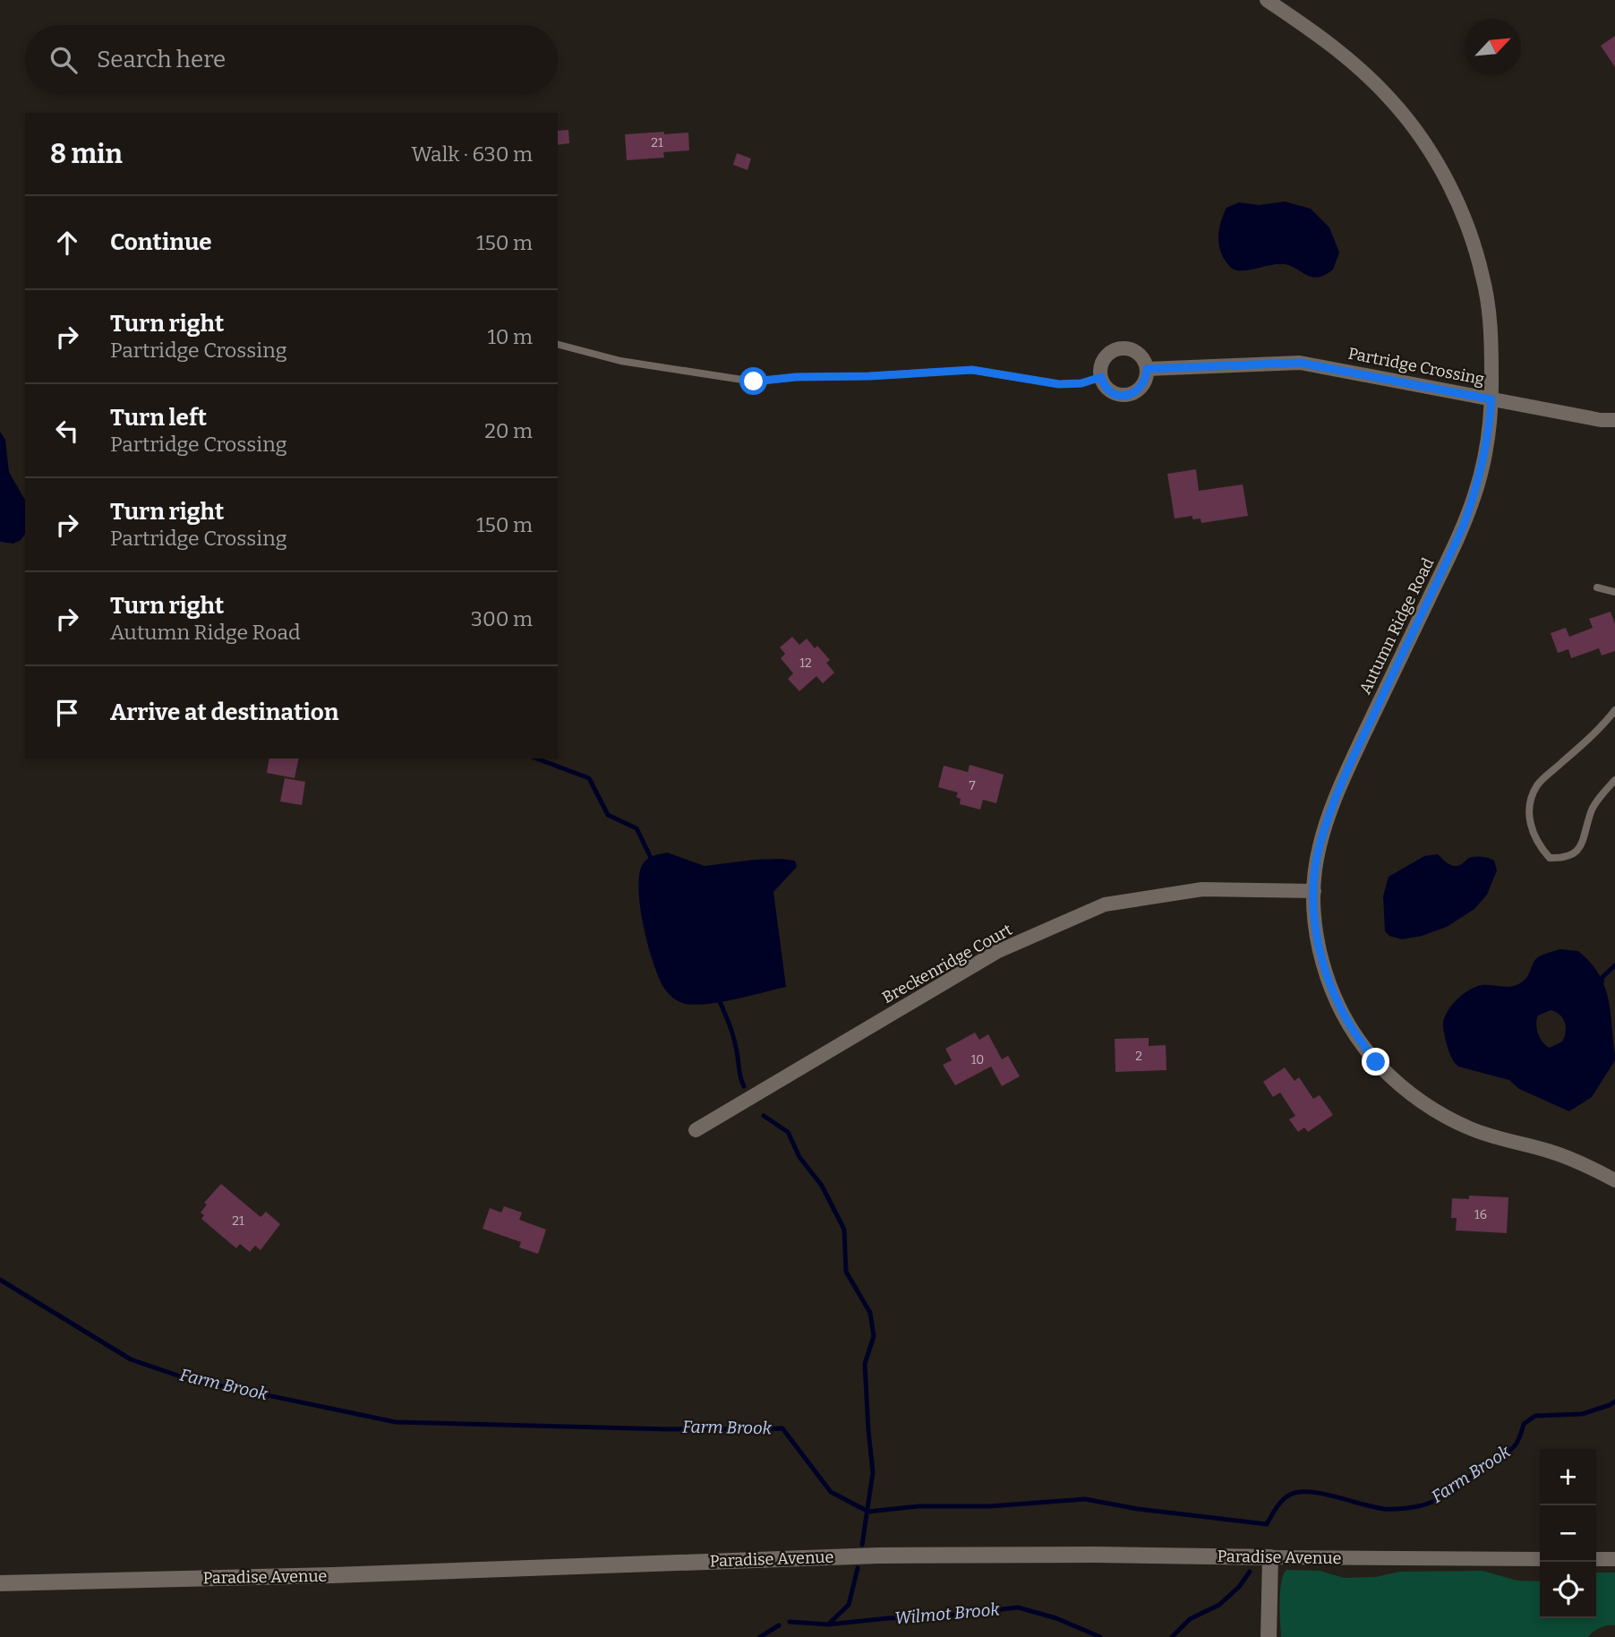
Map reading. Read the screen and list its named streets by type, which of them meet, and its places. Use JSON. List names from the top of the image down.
{
  "streets": {
    "street": [
      "Partridge Crossing",
      "Autumn Ridge Road",
      "Breckenridge Court",
      "Paradise Avenue"
    ]
  },
  "crossings": [
    ["Partridge Crossing", "Autumn Ridge Road"],
    ["Autumn Ridge Road", "Breckenridge Court"]
  ],
  "water": ["Farm Brook", "Wilmot Brook"],
  "house_numbers": [
    "21",
    "12",
    "7",
    "2",
    "10",
    "16",
    "21"
  ],
  "north": "top right",
  "page": {
    "search": "Search here",
    "heading": ["8 min", "Walk · 630 m"],
    "list": [
      ["Continue", "150 m"],
      ["Turn right", "Partridge Crossing", "10 m"],
      ["Turn left", "Partridge Crossing", "20 m"],
      ["Turn right", "Partridge Crossing", "150 m"],
      ["Turn right", "Autumn Ridge Road", "300 m"],
      "Arrive at destination"
    ],
    "map_buttons": ["+", "−"]
  }
}
